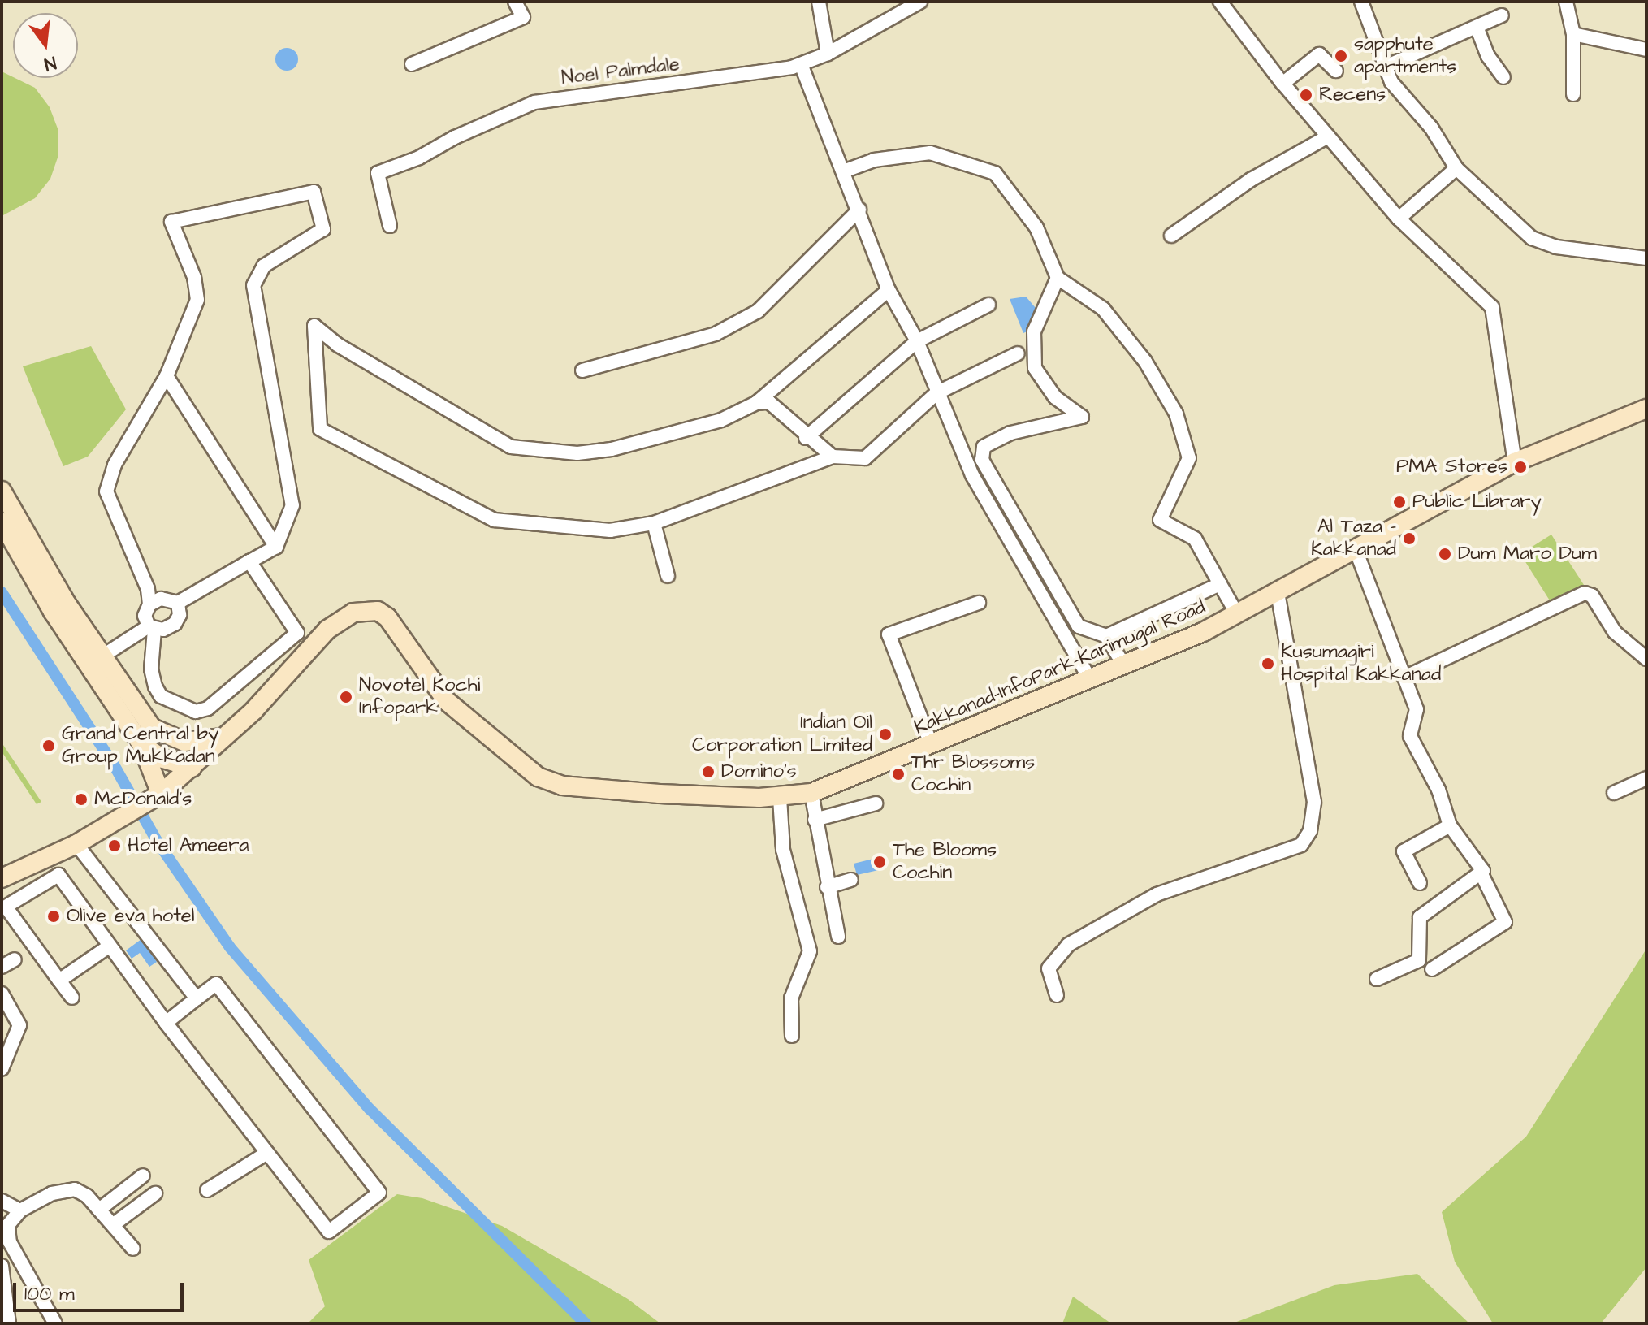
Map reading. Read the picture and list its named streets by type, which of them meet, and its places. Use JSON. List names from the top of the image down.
{
  "streets": {
    "main road": ["Kakkanad-InfoPark-Karimugal Road"],
    "street": ["Noel Palmdale"]
  },
  "places": [
    "sapphute apartments",
    "Recens",
    "PMA Stores",
    "Public Library",
    "Al Taza - Kakkanad",
    "Dum Maro Dum",
    "Kusumagiri Hospital Kakkanad",
    "Novotel Kochi Infopark",
    "Indian Oil Corporation Limited",
    "Grand Central by Group Mukkadan",
    "Domino's",
    "Thr Blossoms Cochin",
    "McDonald's",
    "Hotel Ameera",
    "The Blooms Cochin",
    "Olive eva hotel"
  ],
  "scale_bar": "100 m",
  "north": "bottom"
}
